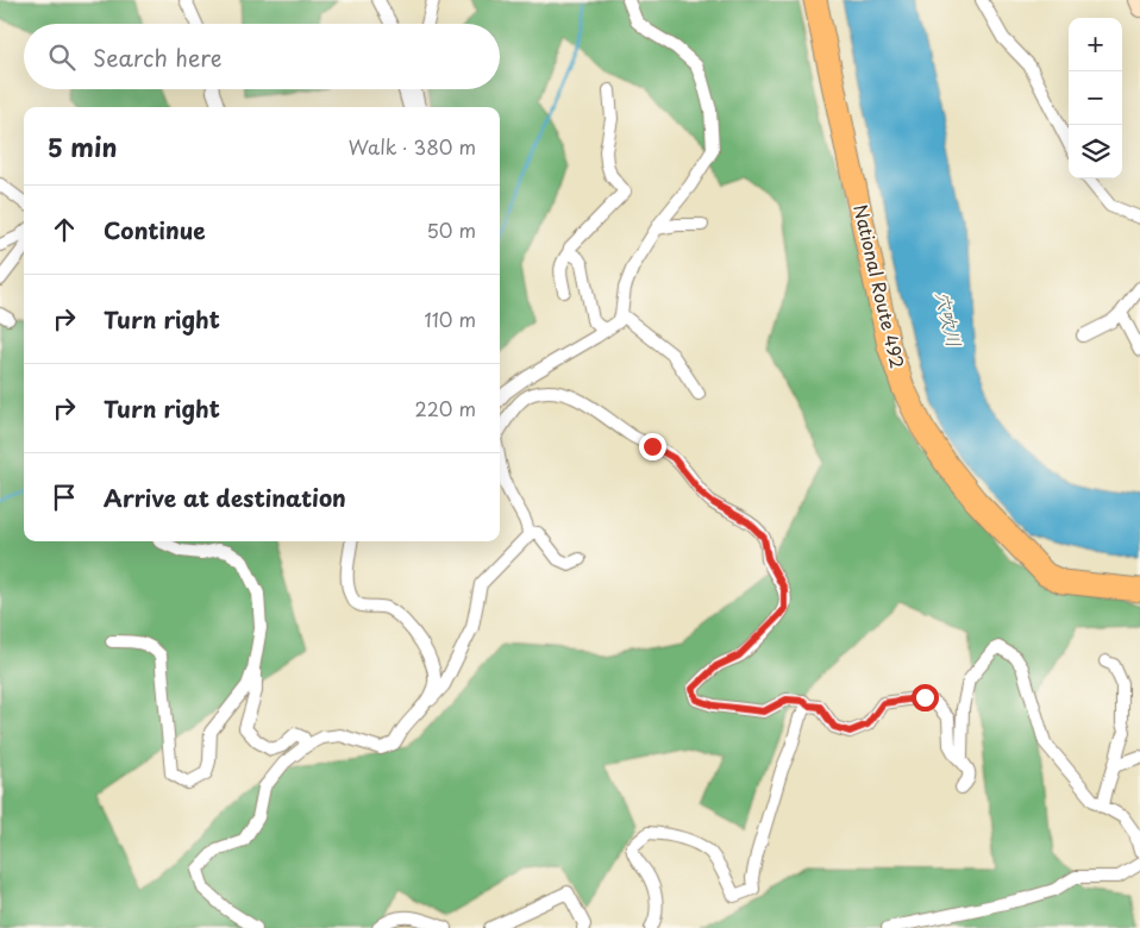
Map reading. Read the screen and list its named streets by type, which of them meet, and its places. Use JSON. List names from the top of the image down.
{
  "streets": {
    "highway": ["National Route 492"]
  },
  "water": ["穴吹川"],
  "page": {
    "map_buttons": ["+", "−"],
    "search": "Search here",
    "heading": ["5 min", "Walk · 380 m"],
    "list": [
      ["Continue", "50 m"],
      ["Turn right", "110 m"],
      ["Turn right", "220 m"],
      "Arrive at destination"
    ]
  }
}
